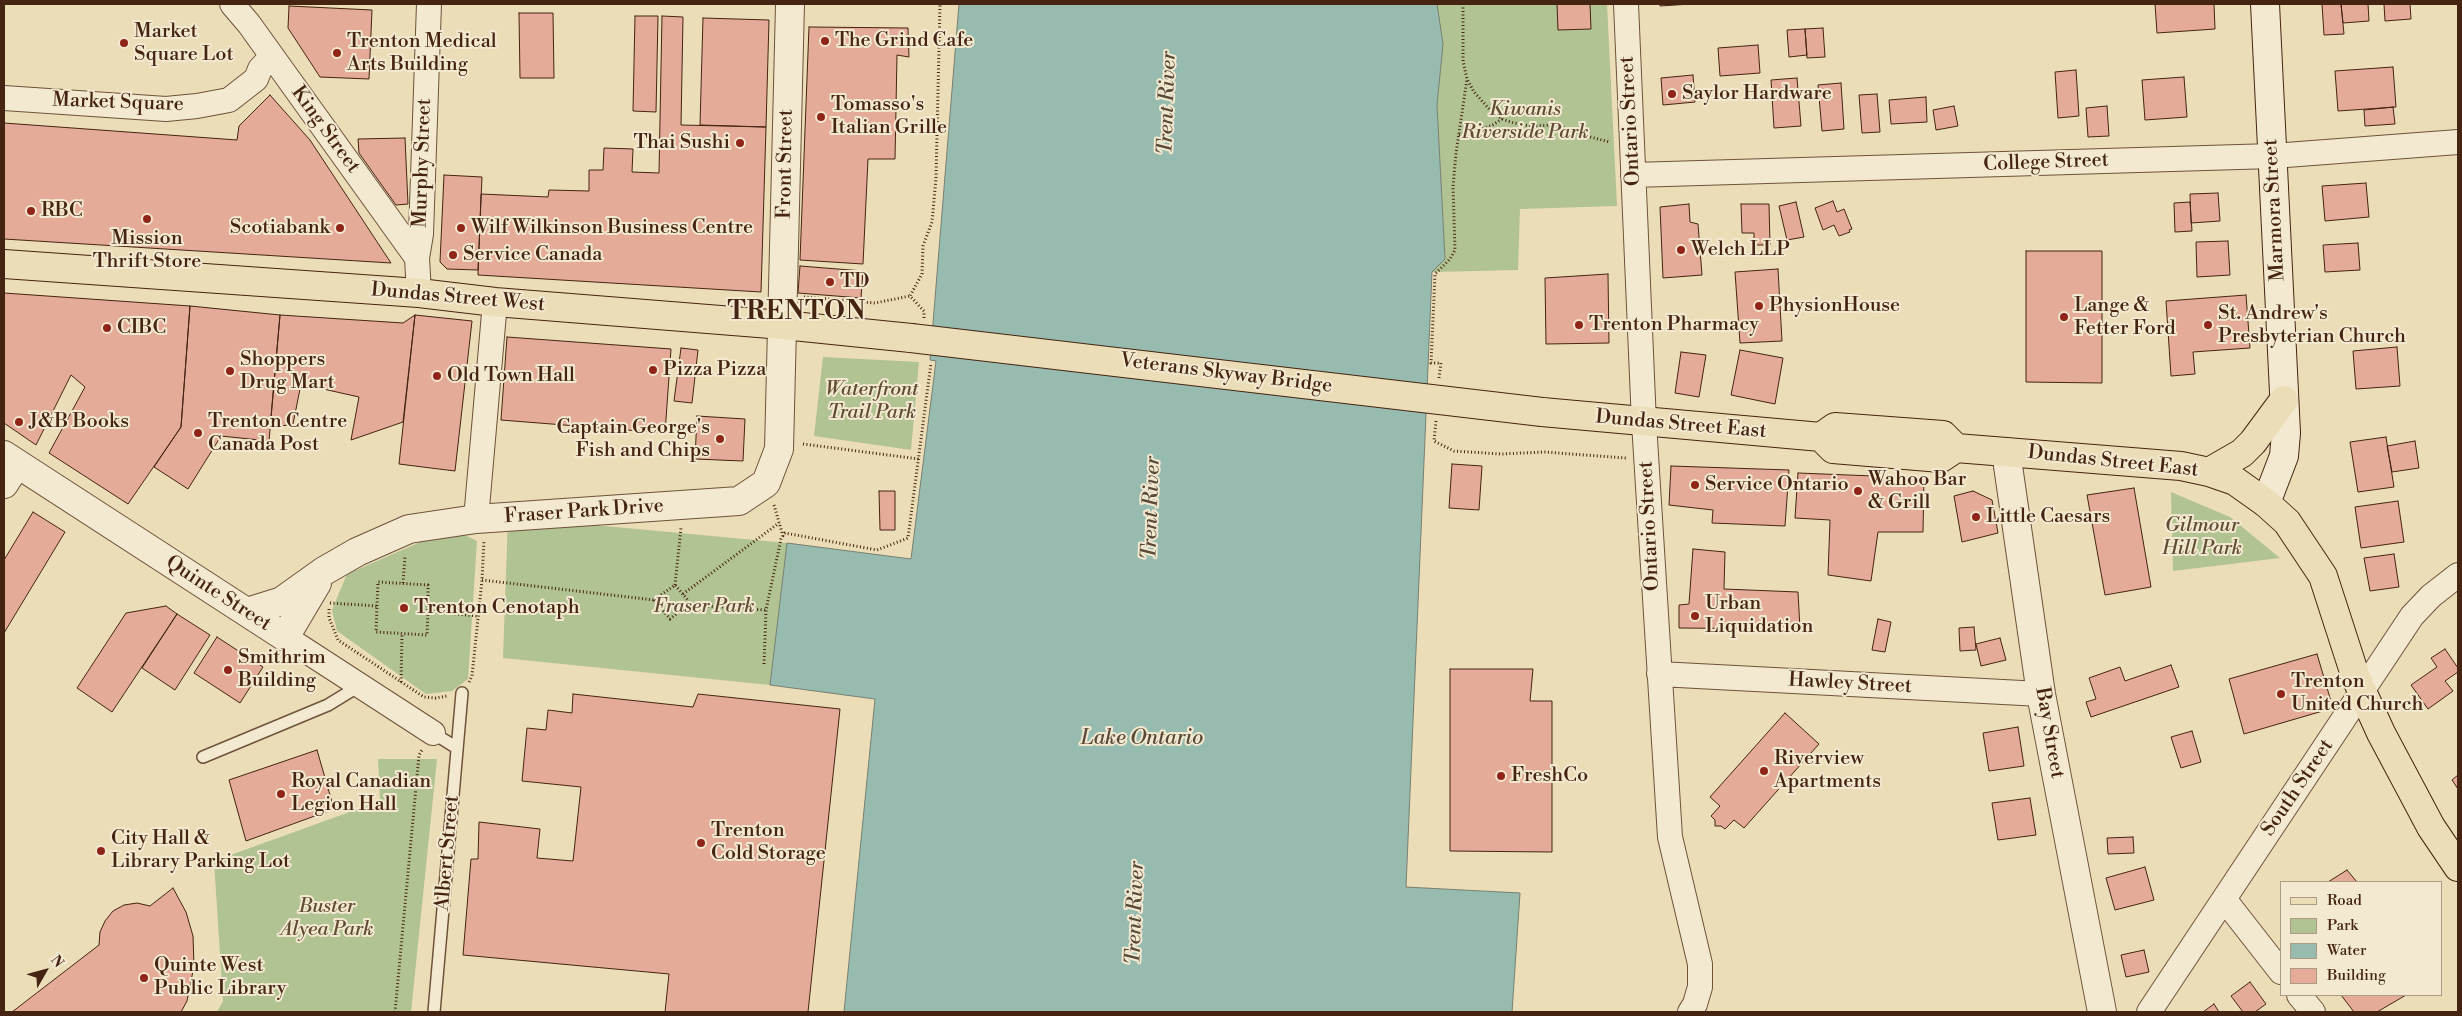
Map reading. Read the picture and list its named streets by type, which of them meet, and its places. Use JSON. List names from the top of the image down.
{
  "streets": {
    "main road": ["Dundas Street West", "Veterans Skyway Bridge", "Dundas Street East"],
    "street": [
      "Market Square",
      "Ontario Street",
      "King Street",
      "Murphy Street",
      "College Street",
      "Front Street",
      "Marmora Street",
      "Fraser Park Drive",
      "Quinte Street",
      "Hawley Street",
      "Bay Street",
      "South Street"
    ],
    "lane": ["Albert Street"]
  },
  "crossings": [
    ["Market Square", "King Street"],
    ["Ontario Street", "College Street"],
    ["Ontario Street", "Dundas Street East"],
    ["Ontario Street", "Hawley Street"],
    ["King Street", "Murphy Street"],
    ["Murphy Street", "Dundas Street West"],
    ["College Street", "Marmora Street"],
    ["Front Street", "Dundas Street West"],
    ["Front Street", "Fraser Park Drive"],
    ["Marmora Street", "Dundas Street East"],
    ["Dundas Street West", "Veterans Skyway Bridge"],
    ["Dundas Street West", "Fraser Park Drive"],
    ["Veterans Skyway Bridge", "Dundas Street East"],
    ["Dundas Street East", "Bay Street"],
    ["Dundas Street East", "South Street"],
    ["Fraser Park Drive", "Quinte Street"],
    ["Quinte Street", "Albert Street"],
    ["Hawley Street", "Bay Street"]
  ],
  "districts": ["TRENTON"],
  "water": ["Trent River", "Lake Ontario"],
  "parks": [
    "Kiwanis Riverside Park",
    "Waterfront Trail Park",
    "Gilmour Hill Park",
    "Fraser Park",
    "Buster Alyea Park"
  ],
  "places": [
    "The Grind Cafe",
    "Market Square Lot",
    "Trenton Medical Arts Building",
    "Saylor Hardware",
    "Tomasso's Italian Grille",
    "Thai Sushi",
    "RBC",
    "Mission Thrift Store",
    "Scotiabank",
    "Wilf Wilkinson Business Centre",
    "Welch LLP",
    "Service Canada",
    "TD",
    "PhysionHouse",
    "Lange & Fetter Ford",
    "Trenton Pharmacy",
    "St. Andrew's Presbyterian Church",
    "CIBC",
    "Pizza Pizza",
    "Shoppers Drug Mart",
    "Old Town Hall",
    "J&B Books",
    "Trenton Centre Canada Post",
    "Captain George's Fish and Chips",
    "Service Ontario",
    "Wahoo Bar & Grill",
    "Little Caesars",
    "Trenton Cenotaph",
    "Urban Liquidation",
    "Smithrim Building",
    "Trenton United Church",
    "Riverview Apartments",
    "FreshCo",
    "Royal Canadian Legion Hall",
    "Trenton Cold Storage",
    "City Hall & Library Parking Lot",
    "Quinte West Public Library"
  ],
  "legend": [
    "Road",
    "Park",
    "Water",
    "Building"
  ],
  "north": "top right"
}
